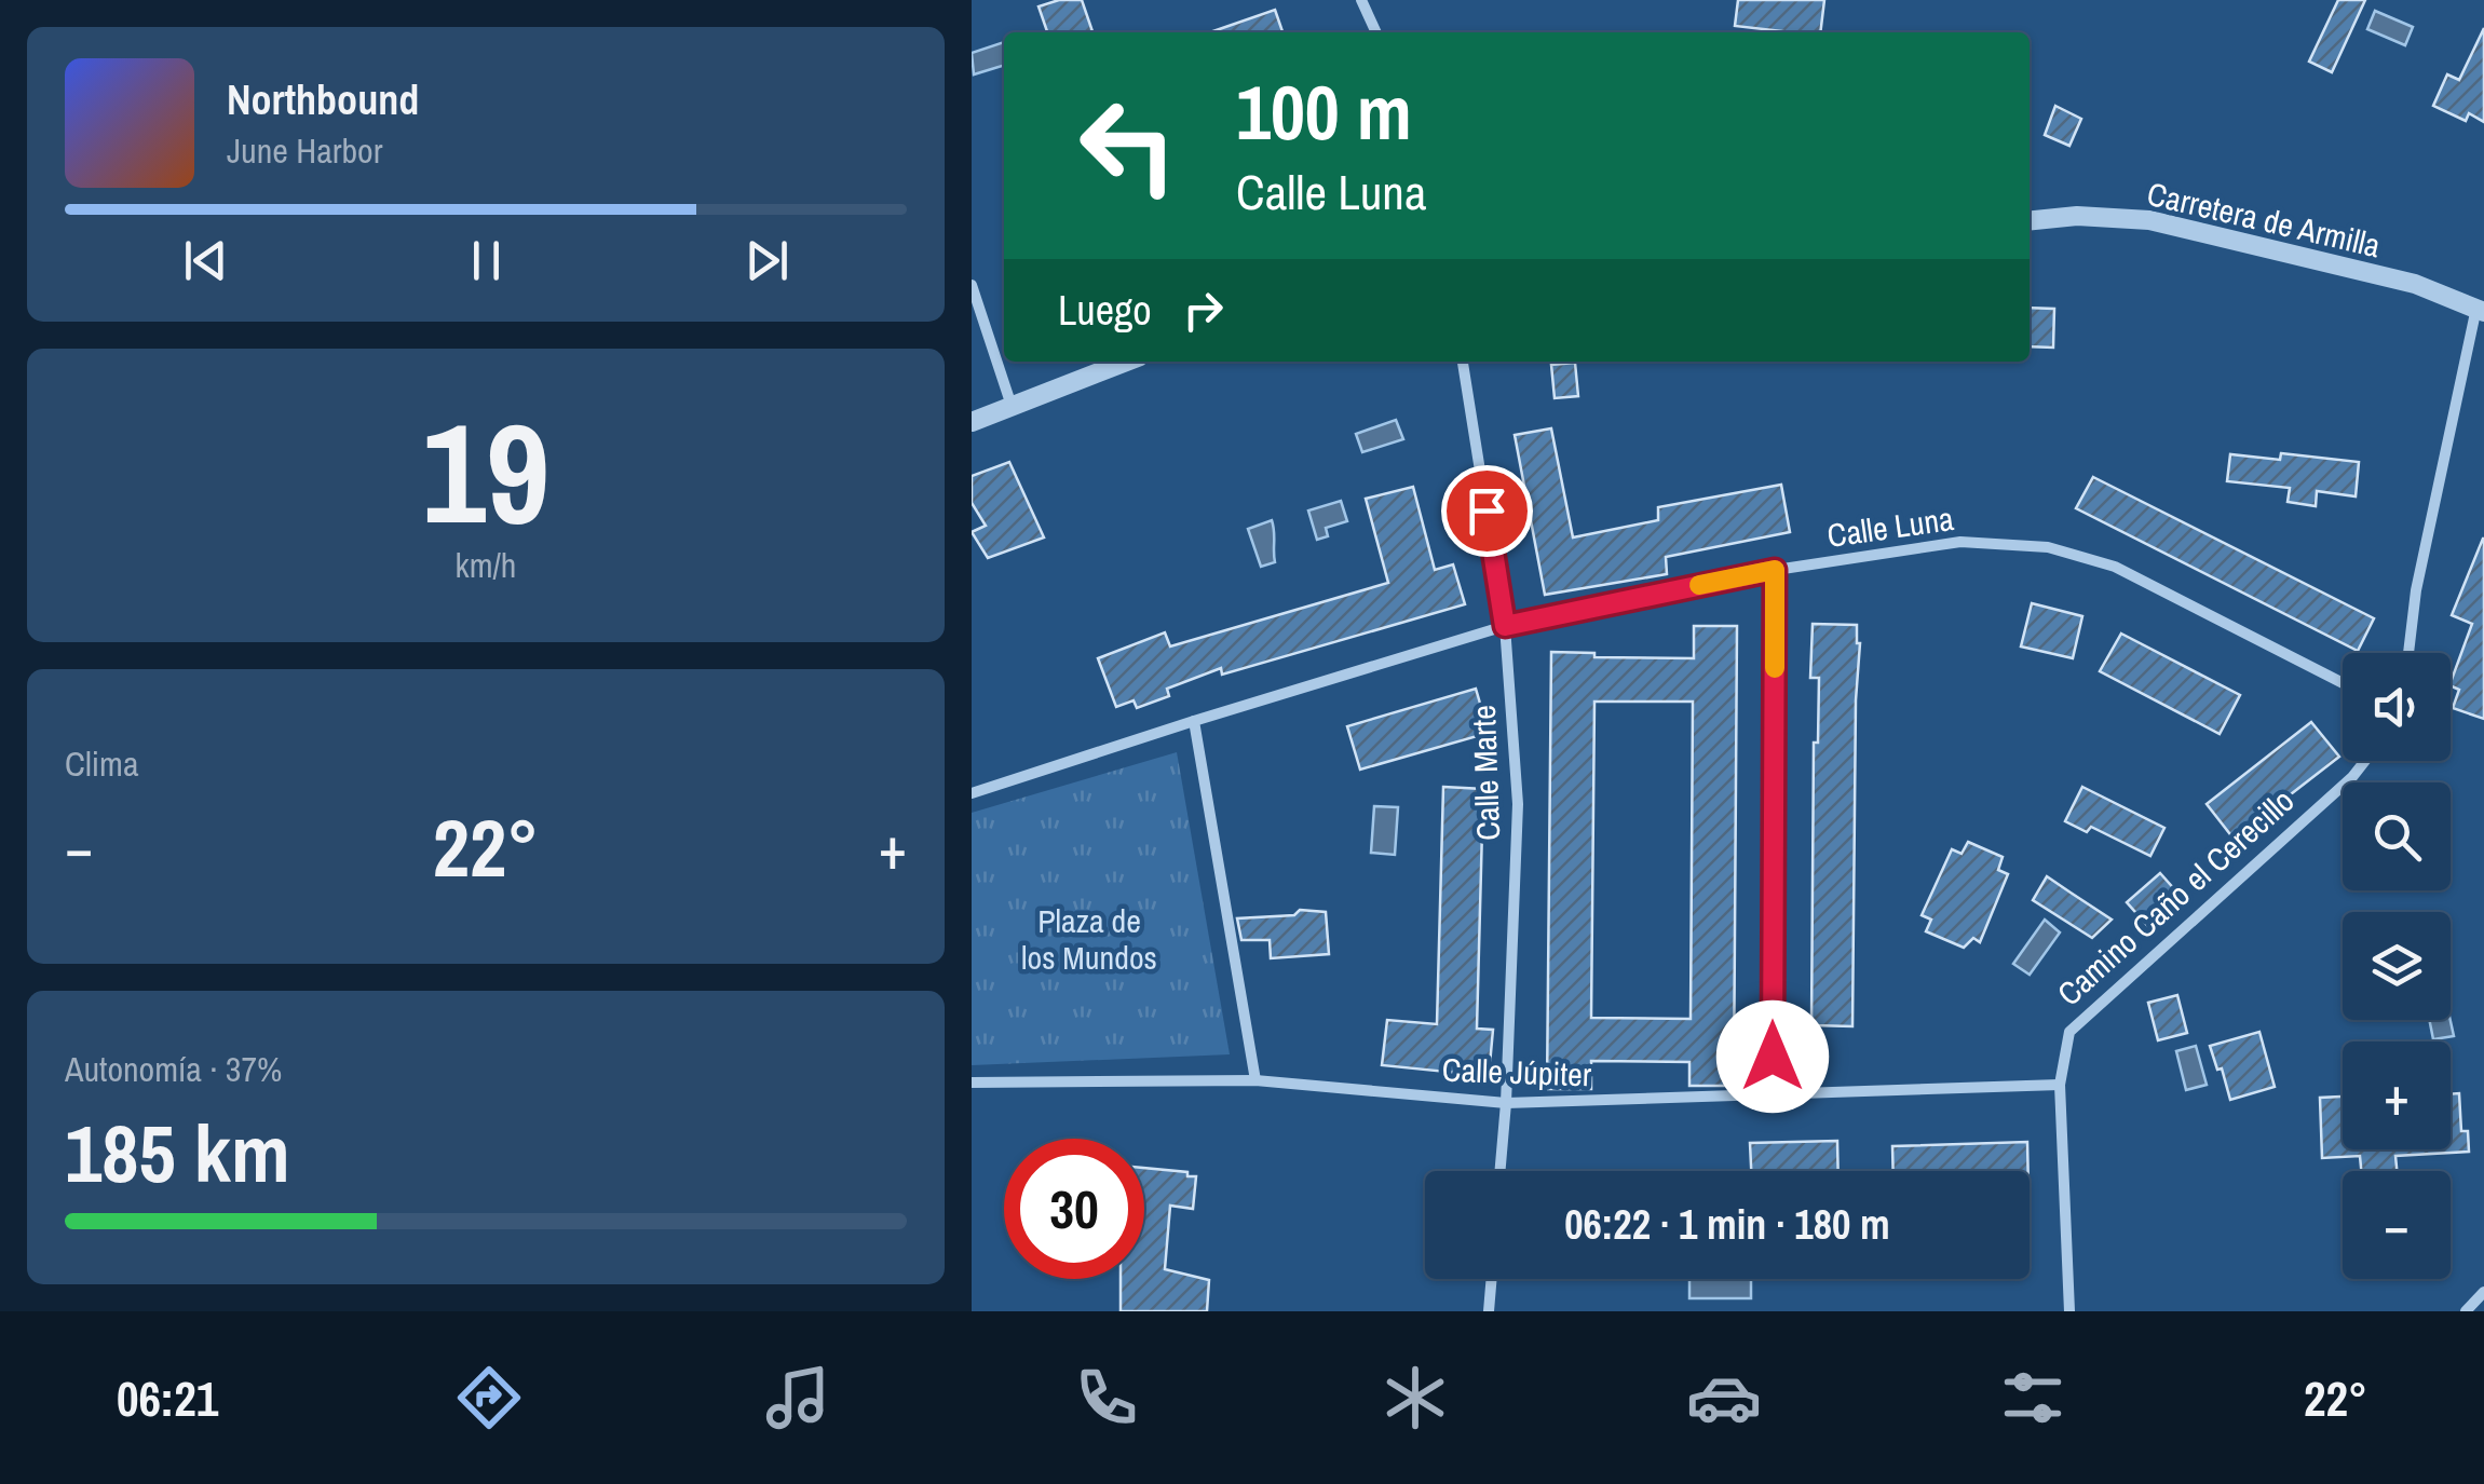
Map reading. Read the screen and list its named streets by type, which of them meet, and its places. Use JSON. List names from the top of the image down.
{
  "streets": {
    "street": [
      "Carretera de Armilla",
      "Calle Luna",
      "Calle Marte",
      "Camino Caño el Cerecillo",
      "Calle Júpiter"
    ]
  },
  "crossings": [
    ["Calle Luna", "Calle Marte"],
    ["Calle Marte", "Calle Júpiter"],
    ["Camino Caño el Cerecillo", "Calle Júpiter"]
  ],
  "parks": ["Plaza de los Mundos"],
  "page": {
    "turn": ["100 m", "Calle Luna"],
    "song": ["Northbound", "June Harbor"],
    "then": "Luego",
    "tile": [
      ["19", "km/h"],
      "Clima",
      ["Autonomía · 37%", "185 km"]
    ],
    "map_buttons": ["+", "−"],
    "heat": ["−", "22°", "+"],
    "limit": "30",
    "trip": "06:22 · 1 min · 180 m",
    "tabs": ["06:21", "22°"]
  }
}
